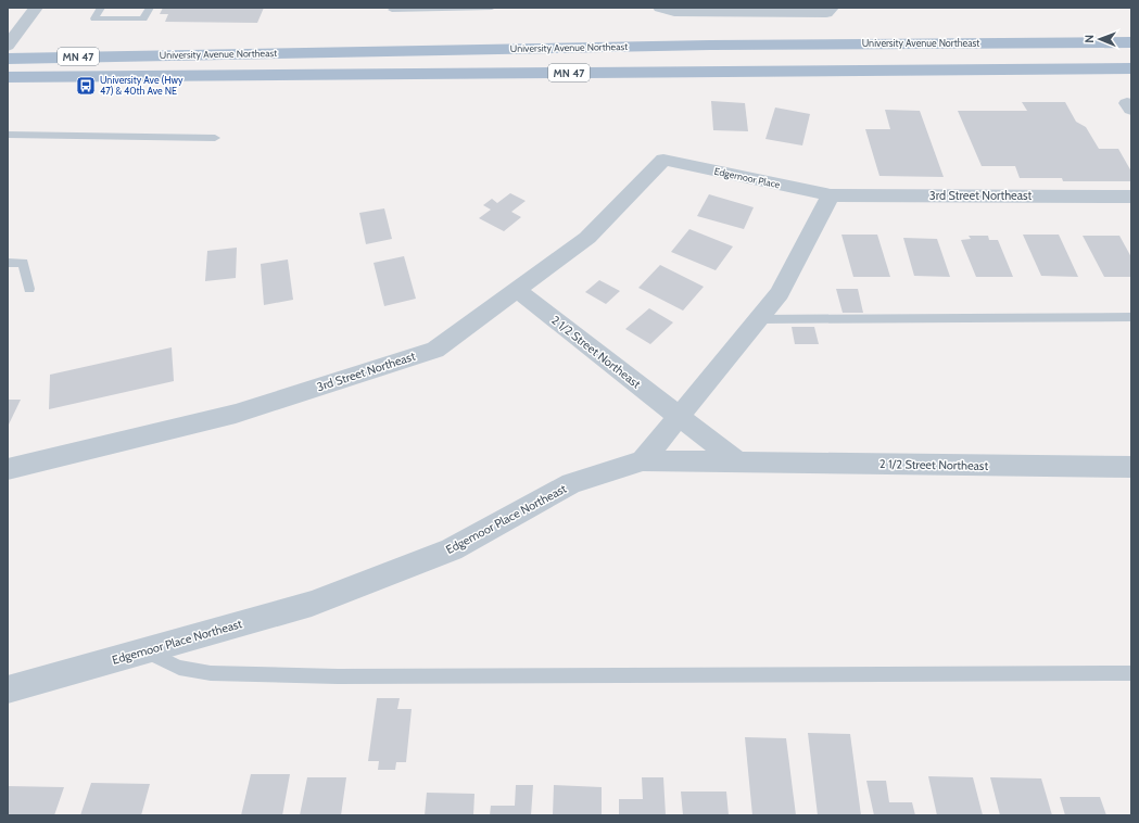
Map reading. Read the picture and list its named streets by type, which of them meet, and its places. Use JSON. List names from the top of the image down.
{
  "streets": {
    "main road": ["University Avenue Northeast", "MN 47"],
    "street": [
      "Edgemoor Place",
      "3rd Street Northeast",
      "2 1/2 Street Northeast",
      "Edgemoor Place Northeast"
    ]
  },
  "crossings": [
    ["Edgemoor Place", "3rd Street Northeast"],
    ["3rd Street Northeast", "2 1/2 Street Northeast"],
    ["2 1/2 Street Northeast", "Edgemoor Place Northeast"]
  ],
  "places": {
    "bus stop": ["University Ave (Hwy 47) & 40th Ave NE"]
  },
  "north": "left"
}
